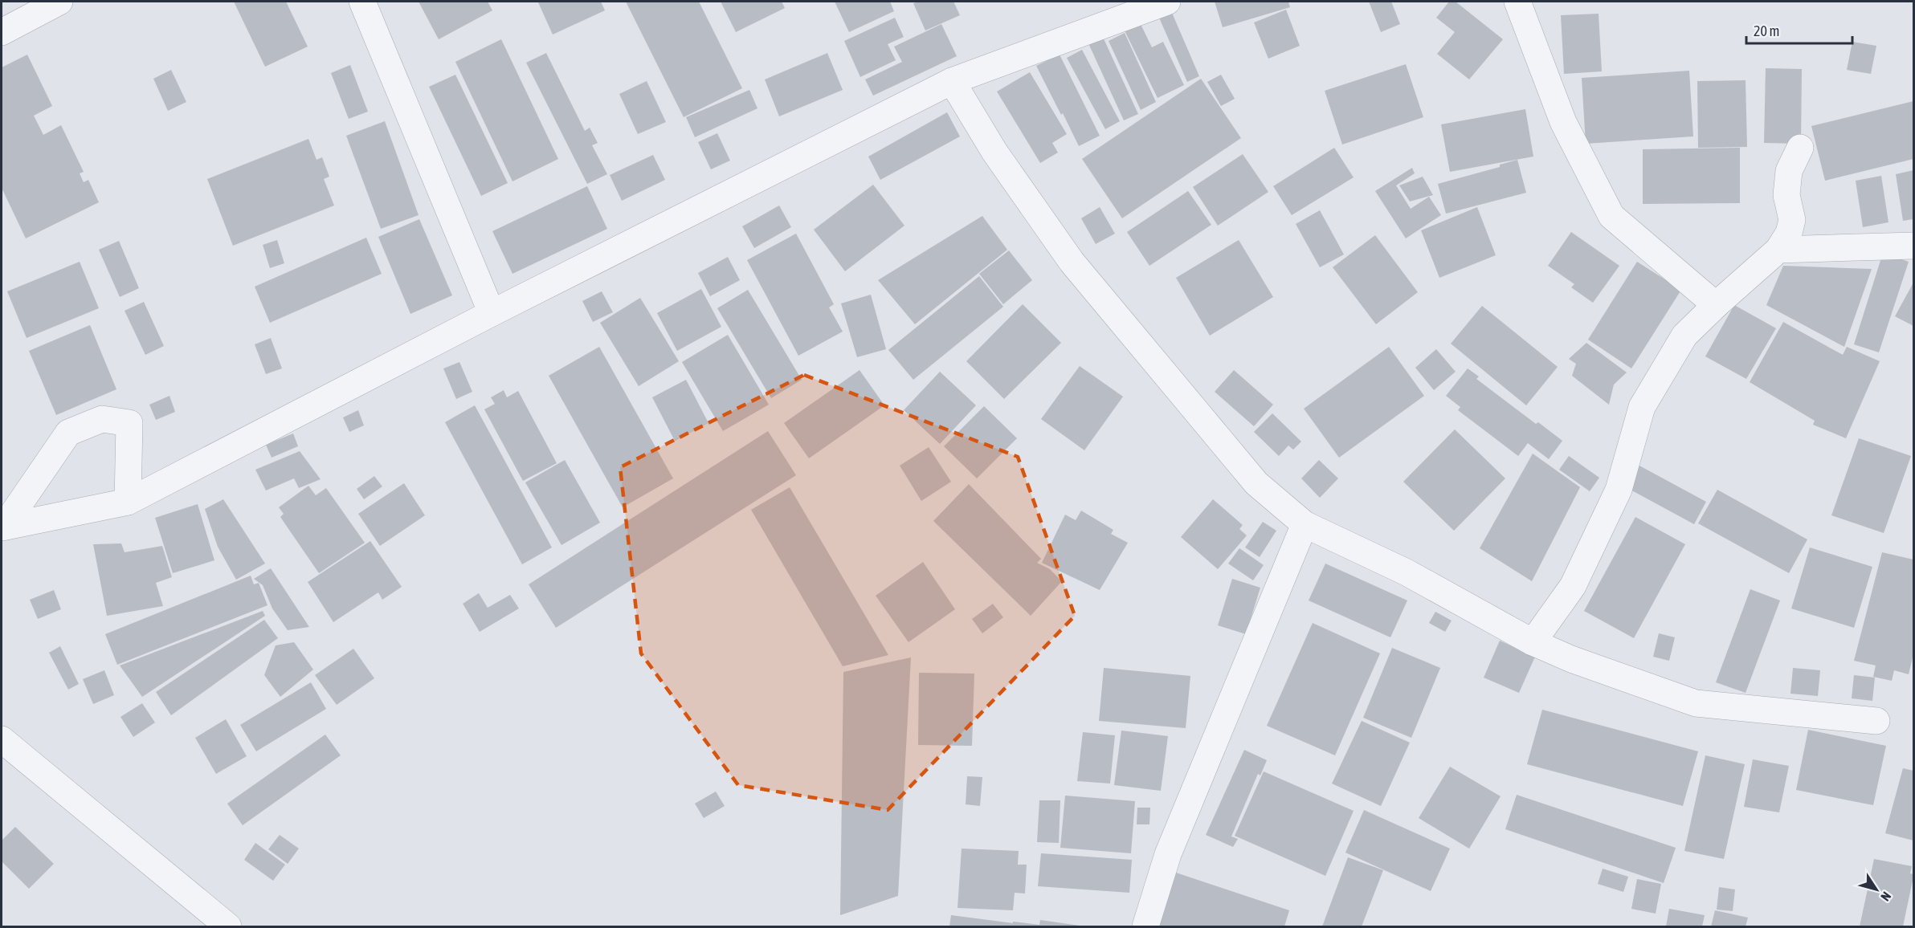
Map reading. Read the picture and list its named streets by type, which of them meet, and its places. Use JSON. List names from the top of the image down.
{
  "scale_bar": "20 m",
  "north": "bottom right"
}
